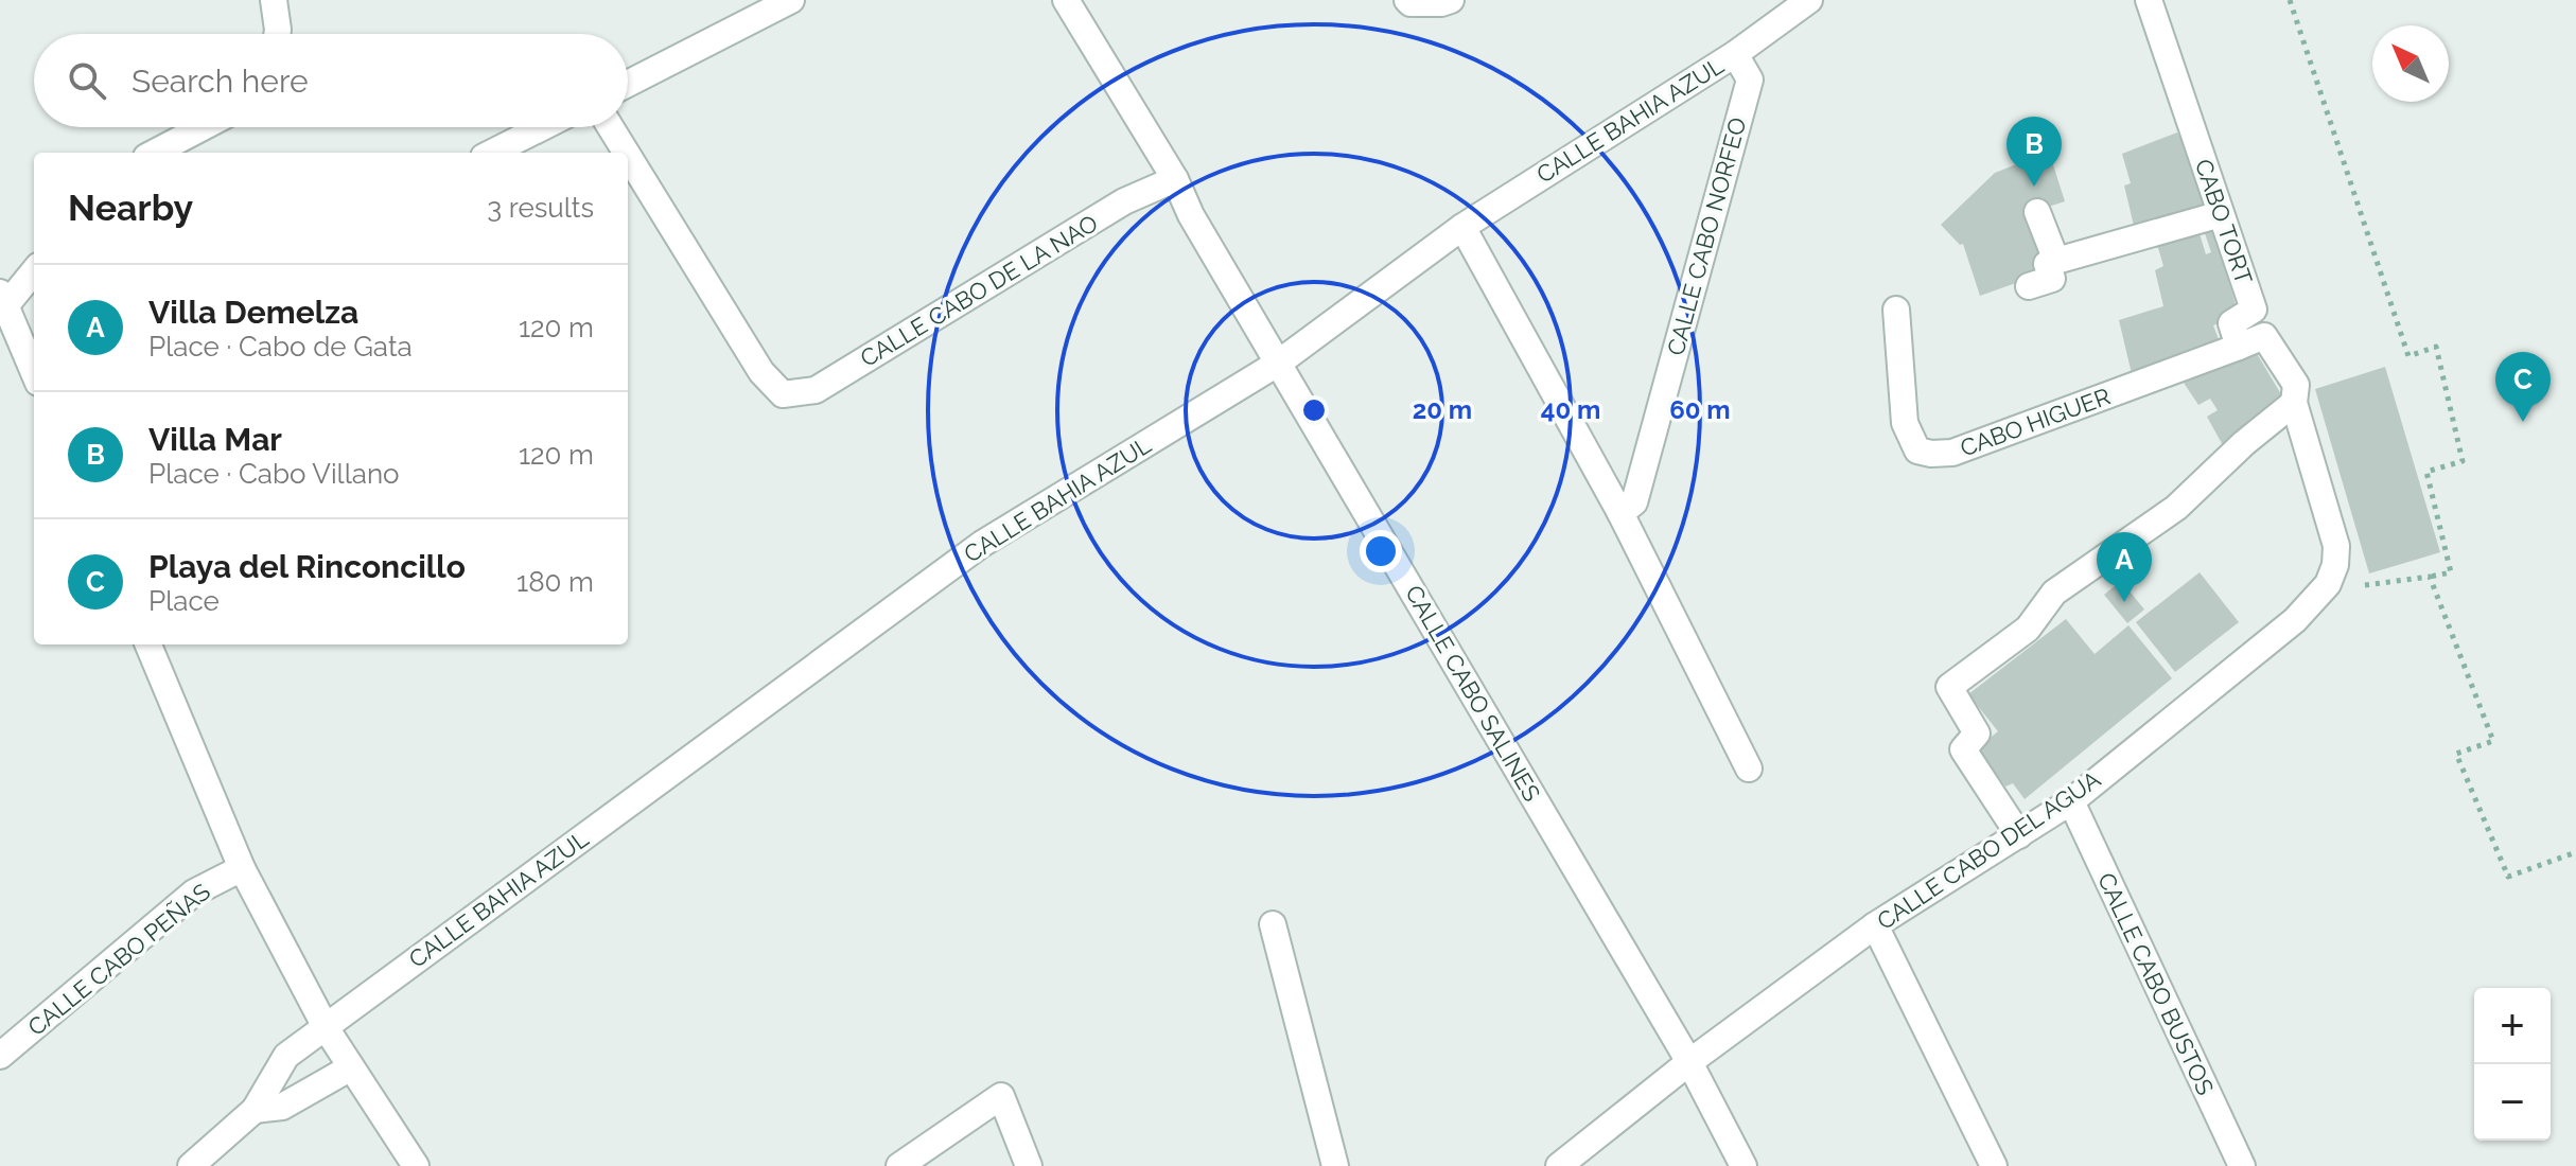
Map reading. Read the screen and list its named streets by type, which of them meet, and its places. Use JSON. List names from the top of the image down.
{
  "streets": {
    "street": [
      "CALLE BAHIA AZUL",
      "CABO TORT",
      "CALLE CABO NORFEO",
      "CALLE CABO DE LA NAO",
      "CABO HIGUER",
      "CALLE CABO SALINES",
      "CALLE CABO DEL AGUA",
      "CALLE CABO PEÑAS",
      "CALLE CABO BUSTOS"
    ]
  },
  "crossings": [
    ["CALLE BAHIA AZUL", "CALLE CABO NORFEO"],
    ["CALLE BAHIA AZUL", "CALLE CABO SALINES"],
    ["CABO TORT", "CABO HIGUER"],
    ["CALLE CABO DE LA NAO", "CALLE CABO SALINES"],
    ["CALLE CABO SALINES", "CALLE CABO DEL AGUA"],
    ["CALLE CABO DEL AGUA", "CALLE CABO BUSTOS"]
  ],
  "north": "top left",
  "page": {
    "search": "Search here",
    "pins": ["B", "C", "A"],
    "heading": ["Nearby", "3 results"],
    "list": [
      {
        "mark": "A",
        "name": "Villa Demelza",
        "note": "Place · Cabo de Gata",
        "value": "120 m"
      },
      {
        "mark": "B",
        "name": "Villa Mar",
        "note": "Place · Cabo Villano",
        "value": "120 m"
      },
      {
        "mark": "C",
        "name": "Playa del Rinconcillo",
        "note": "Place",
        "value": "180 m"
      }
    ],
    "map_buttons": ["+", "−"]
  },
  "rings": ["20 m", "40 m", "60 m"]
}
